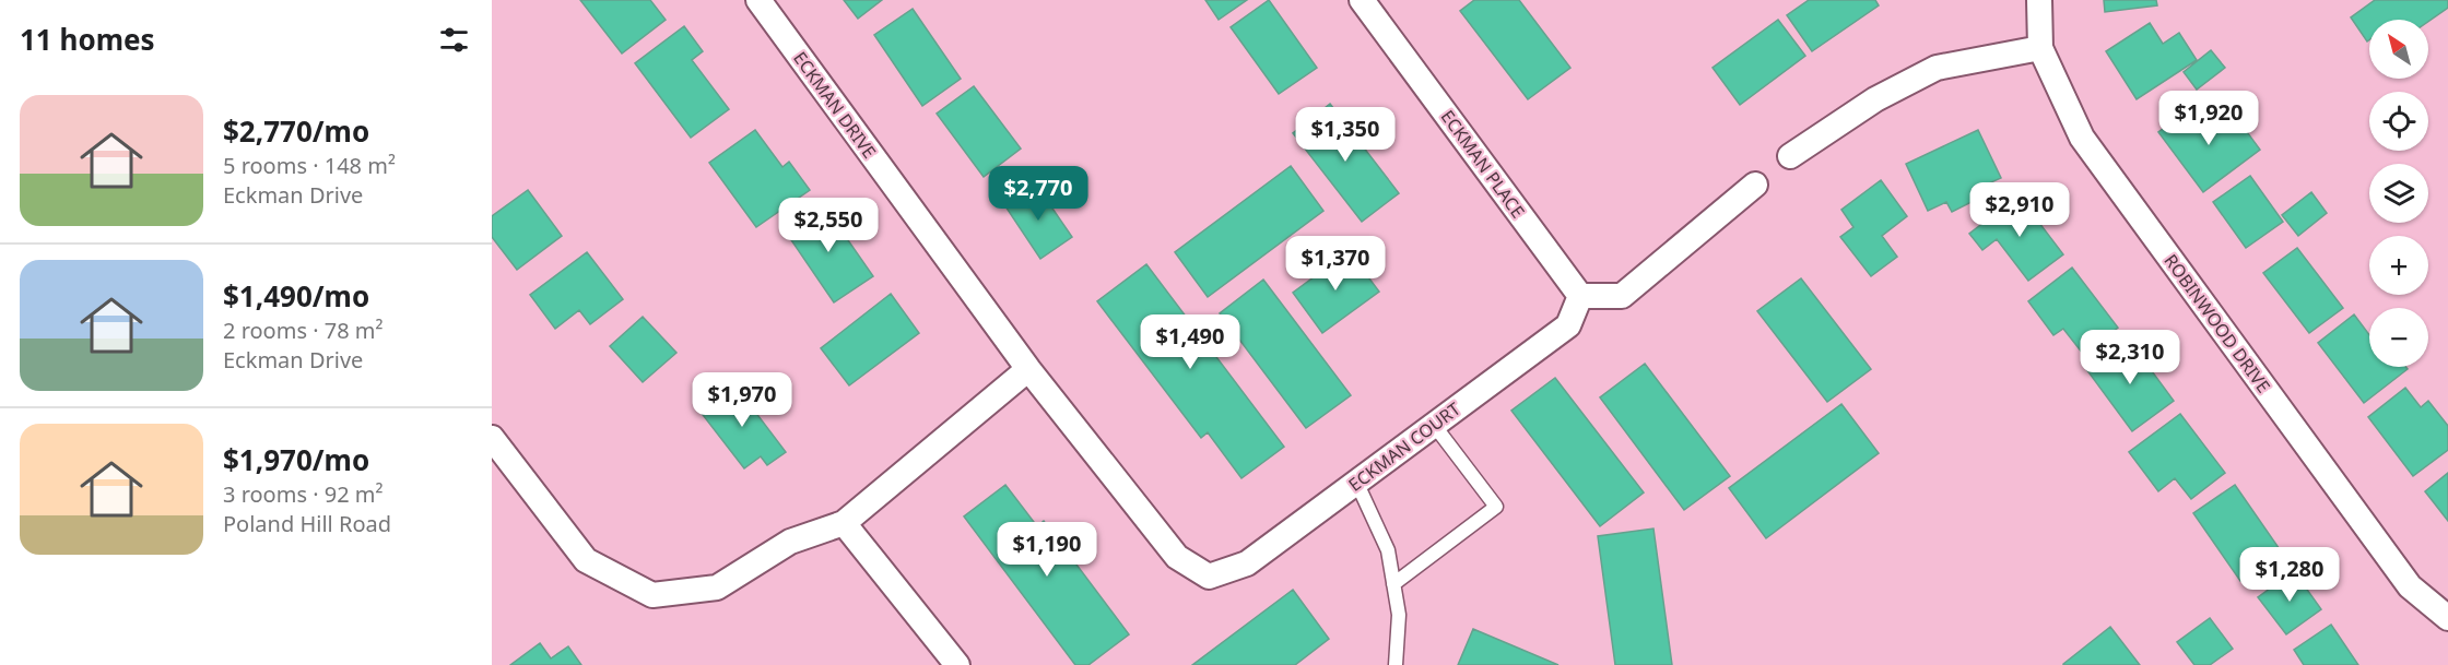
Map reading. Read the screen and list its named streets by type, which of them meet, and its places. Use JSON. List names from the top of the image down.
{
  "streets": {
    "street": [
      "ECKMAN DRIVE",
      "ECKMAN PLACE",
      "ROBINWOOD DRIVE",
      "ECKMAN COURT"
    ]
  },
  "crossings": [
    ["ECKMAN DRIVE", "ECKMAN COURT"],
    ["ECKMAN PLACE", "ECKMAN COURT"]
  ],
  "north": "top left",
  "page": {
    "heading": "11 homes",
    "map_buttons": ["+", "−"],
    "list": [
      {
        "name": "$2,770/mo",
        "note": "5 rooms · 148 m² · Eckman Drive"
      },
      {
        "name": "$1,490/mo",
        "note": "2 rooms · 78 m² · Eckman Drive"
      },
      {
        "name": "$1,970/mo",
        "note": "3 rooms · 92 m² · Poland Hill Road"
      }
    ],
    "price": [
      "$1,920",
      "$1,350",
      "$2,770",
      "$2,910",
      "$2,550",
      "$1,370",
      "$1,490",
      "$2,310",
      "$1,970",
      "$1,190",
      "$1,280"
    ]
  }
}
